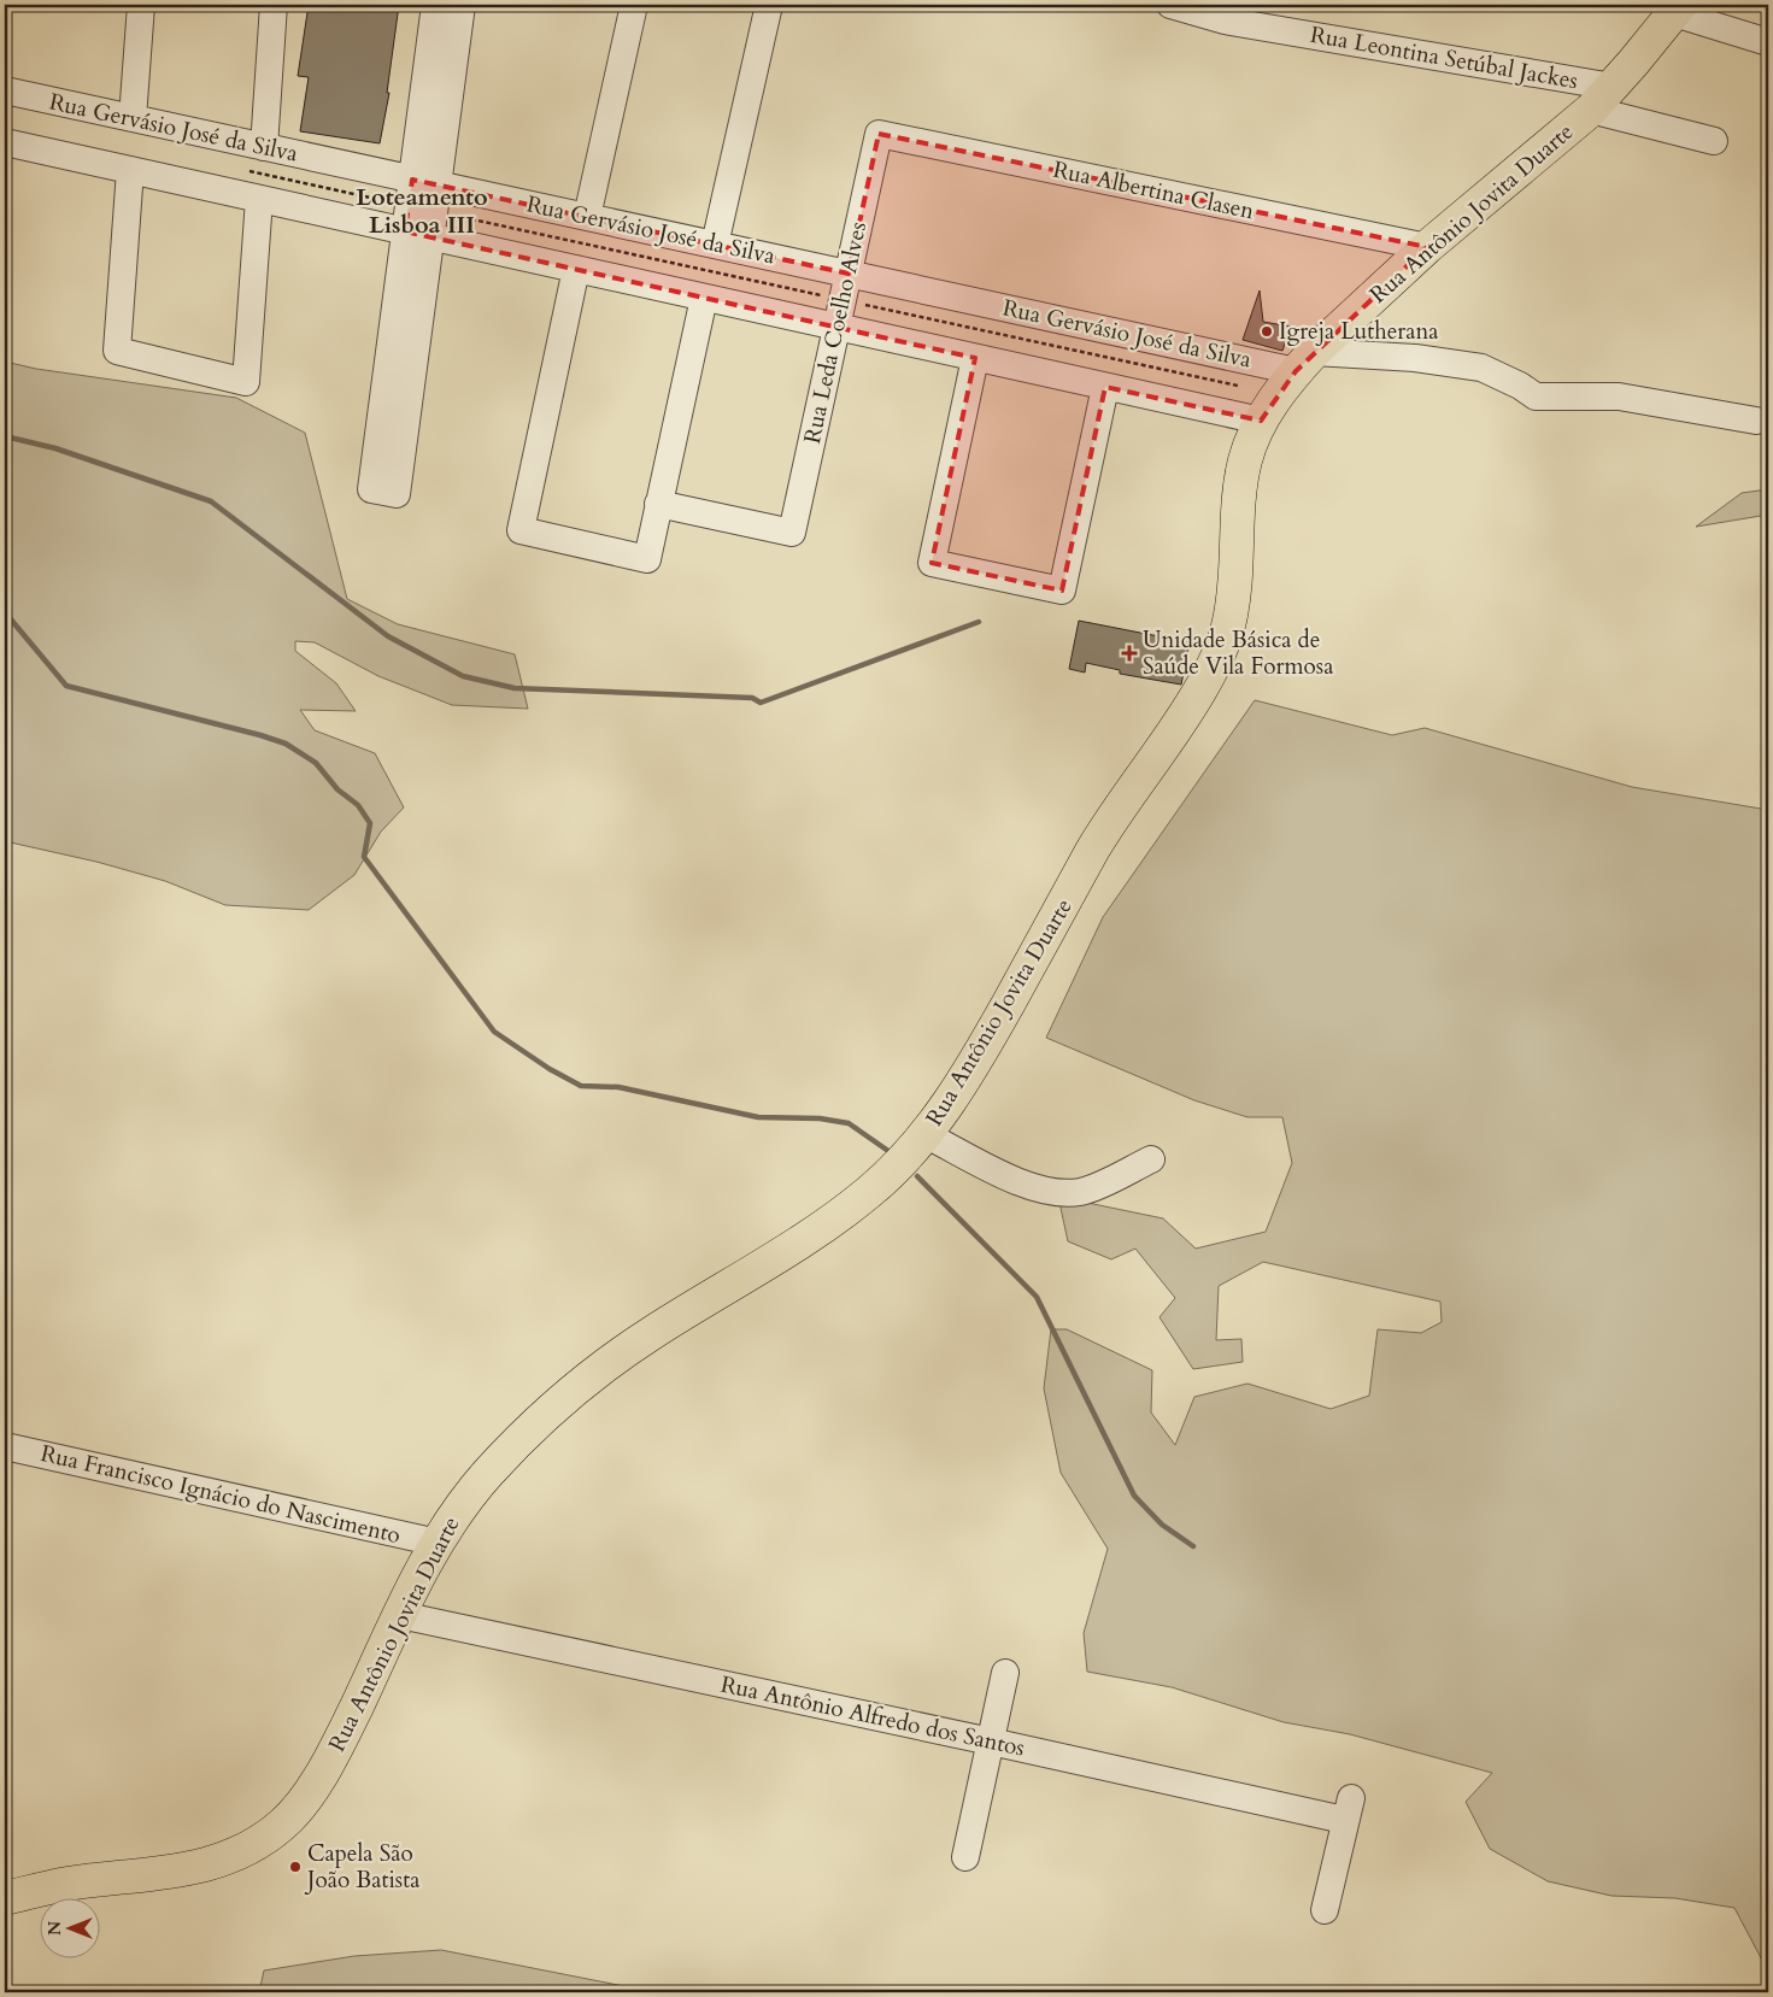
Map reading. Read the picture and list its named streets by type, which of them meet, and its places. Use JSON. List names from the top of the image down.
{
  "streets": {
    "main road": ["Rua Antônio Jovita Duarte"],
    "street": [
      "Rua Leontina Setúbal Jackes",
      "Rua Gervásio José da Silva",
      "Rua Albertina Clasen",
      "Rua Leda Coelho Alves",
      "Rua Francisco Ignácio do Nascimento",
      "Rua Antônio Alfredo dos Santos"
    ]
  },
  "crossings": [
    ["Rua Leontina Setúbal Jackes", "Rua Antônio Jovita Duarte"],
    ["Rua Gervásio José da Silva", "Rua Antônio Jovita Duarte"],
    ["Rua Gervásio José da Silva", "Rua Leda Coelho Alves"],
    ["Rua Albertina Clasen", "Rua Antônio Jovita Duarte"],
    ["Rua Albertina Clasen", "Rua Leda Coelho Alves"],
    ["Rua Antônio Jovita Duarte", "Rua Francisco Ignácio do Nascimento"],
    ["Rua Antônio Jovita Duarte", "Rua Antônio Alfredo dos Santos"]
  ],
  "districts": ["Loteamento Lisboa III"],
  "places": {
    "other": ["Igreja Lutherana", "Capela São João Batista"],
    "health": ["Unidade Básica de Saúde Vila Formosa"]
  },
  "north": "left"
}
